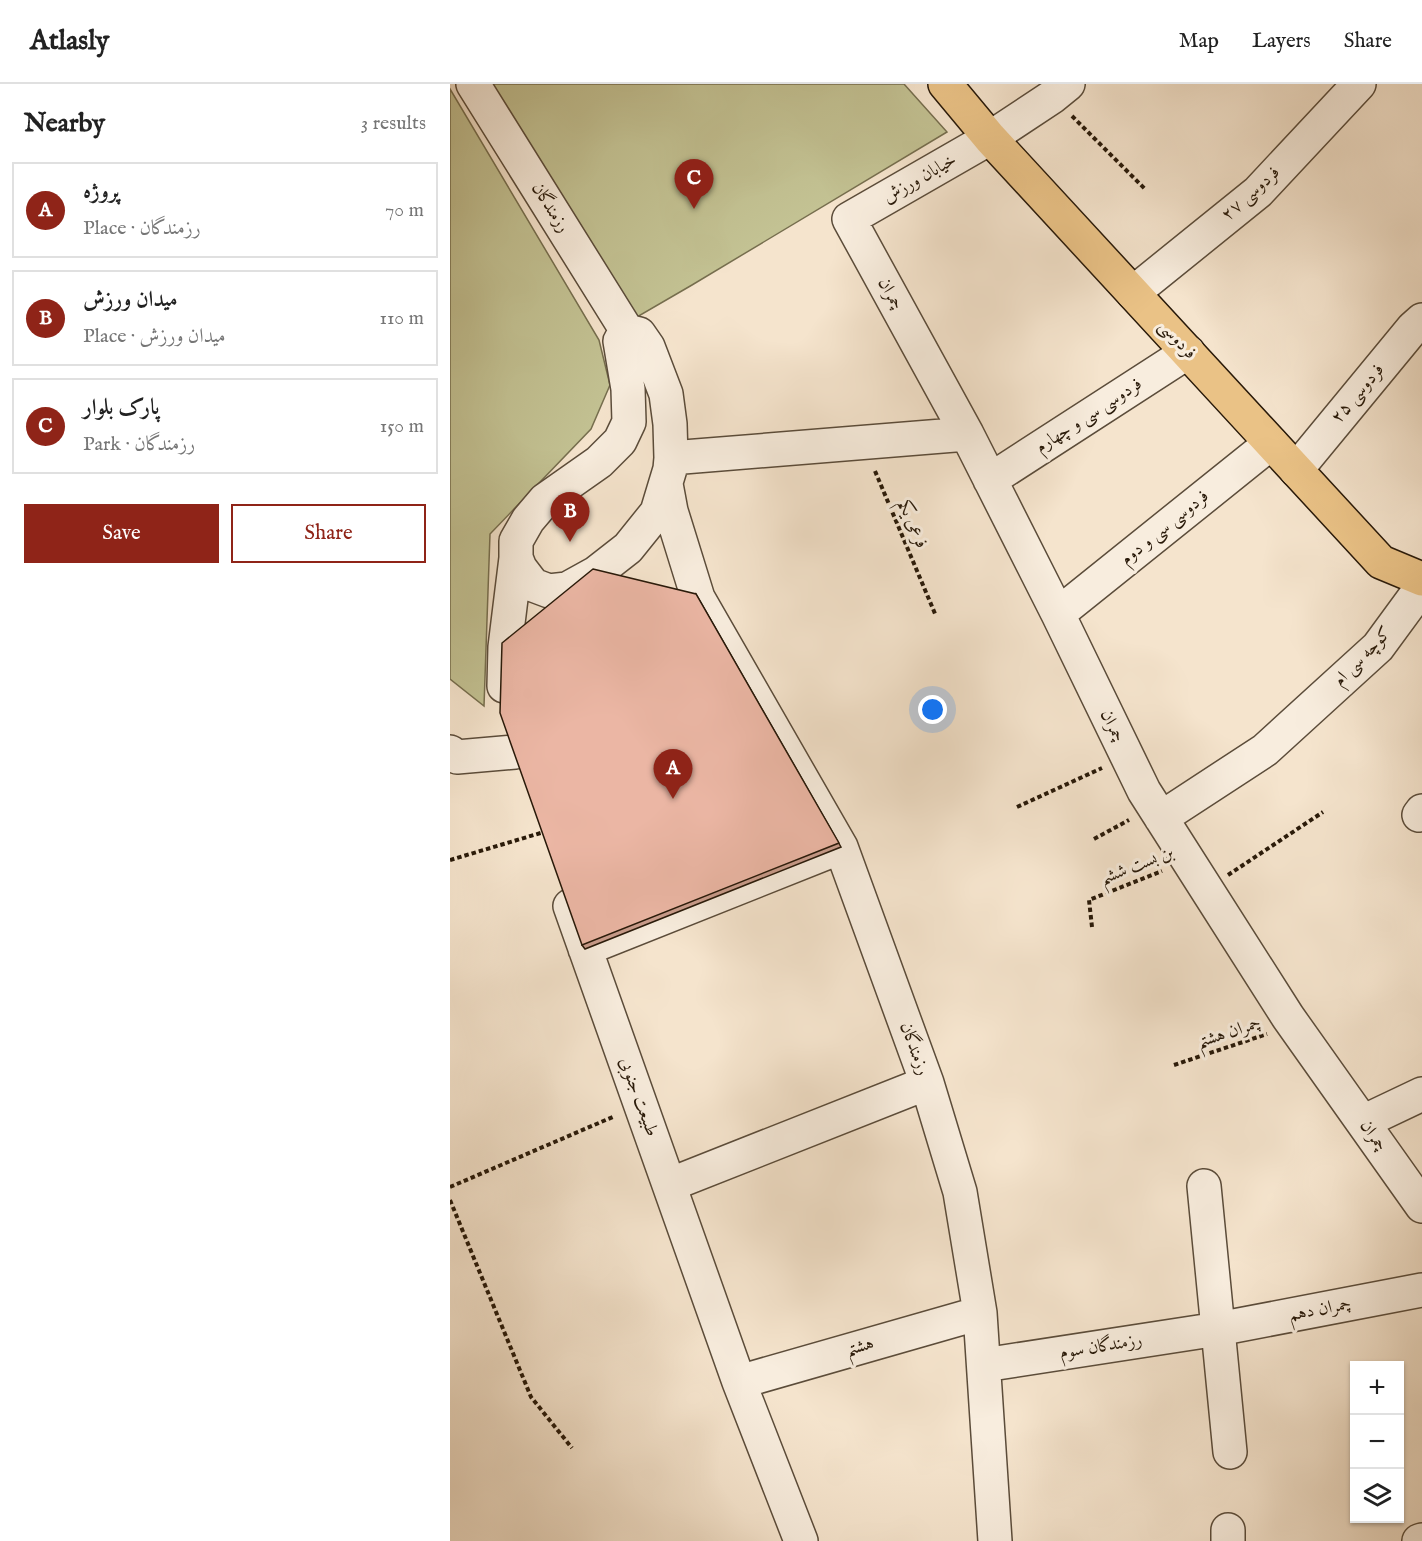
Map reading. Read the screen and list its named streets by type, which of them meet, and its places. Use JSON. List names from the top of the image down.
{
  "streets": {
    "main road": ["فردوسی"],
    "street": [
      "خیابان ورزش",
      "فردوسی ۲۷",
      "رزمندگان",
      "چمران",
      "فردوسی ۲۵",
      "فردوسی سی و چهارم",
      "فردوسی سی و دوم",
      "کوچه سی ام",
      "طبیعت جنوبی",
      "چمران دهم",
      "هشتم",
      "رزمندگان سوم"
    ],
    "path": ["فرعی یکم", "بن بست ششم", "چمران هشتم"]
  },
  "crossings": [
    ["خیابان ورزش", "چمران"],
    ["خیابان ورزش", "فردوسی"],
    ["فردوسی ۲۷", "فردوسی"],
    ["رزمندگان", "هشتم"],
    ["رزمندگان", "رزمندگان سوم"],
    ["چمران", "فردوسی سی و چهارم"],
    ["چمران", "فردوسی سی و دوم"],
    ["چمران", "کوچه سی ام"],
    ["چمران", "بن بست ششم"],
    ["چمران", "چمران هشتم"],
    ["فردوسی", "فردوسی ۲۵"],
    ["فردوسی", "فردوسی سی و چهارم"],
    ["فردوسی", "فردوسی سی و دوم"],
    ["طبیعت جنوبی", "هشتم"],
    ["چمران دهم", "رزمندگان سوم"]
  ],
  "page": {
    "header": "Atlasly",
    "nav": ["Map", "Layers", "Share"],
    "heading": ["Nearby", "3 results"],
    "pins": ["C", "B", "A"],
    "list": [
      {
        "mark": "A",
        "name": "پروژه",
        "note": "Place · رزمندگان",
        "value": "70 m"
      },
      {
        "mark": "B",
        "name": "میدان ورزش",
        "note": "Place · میدان ورزش",
        "value": "110 m"
      },
      {
        "mark": "C",
        "name": "پارک بلوار",
        "note": "Park · رزمندگان",
        "value": "150 m"
      }
    ],
    "buttons": ["Save", "Share"],
    "map_buttons": ["+", "−"]
  }
}
